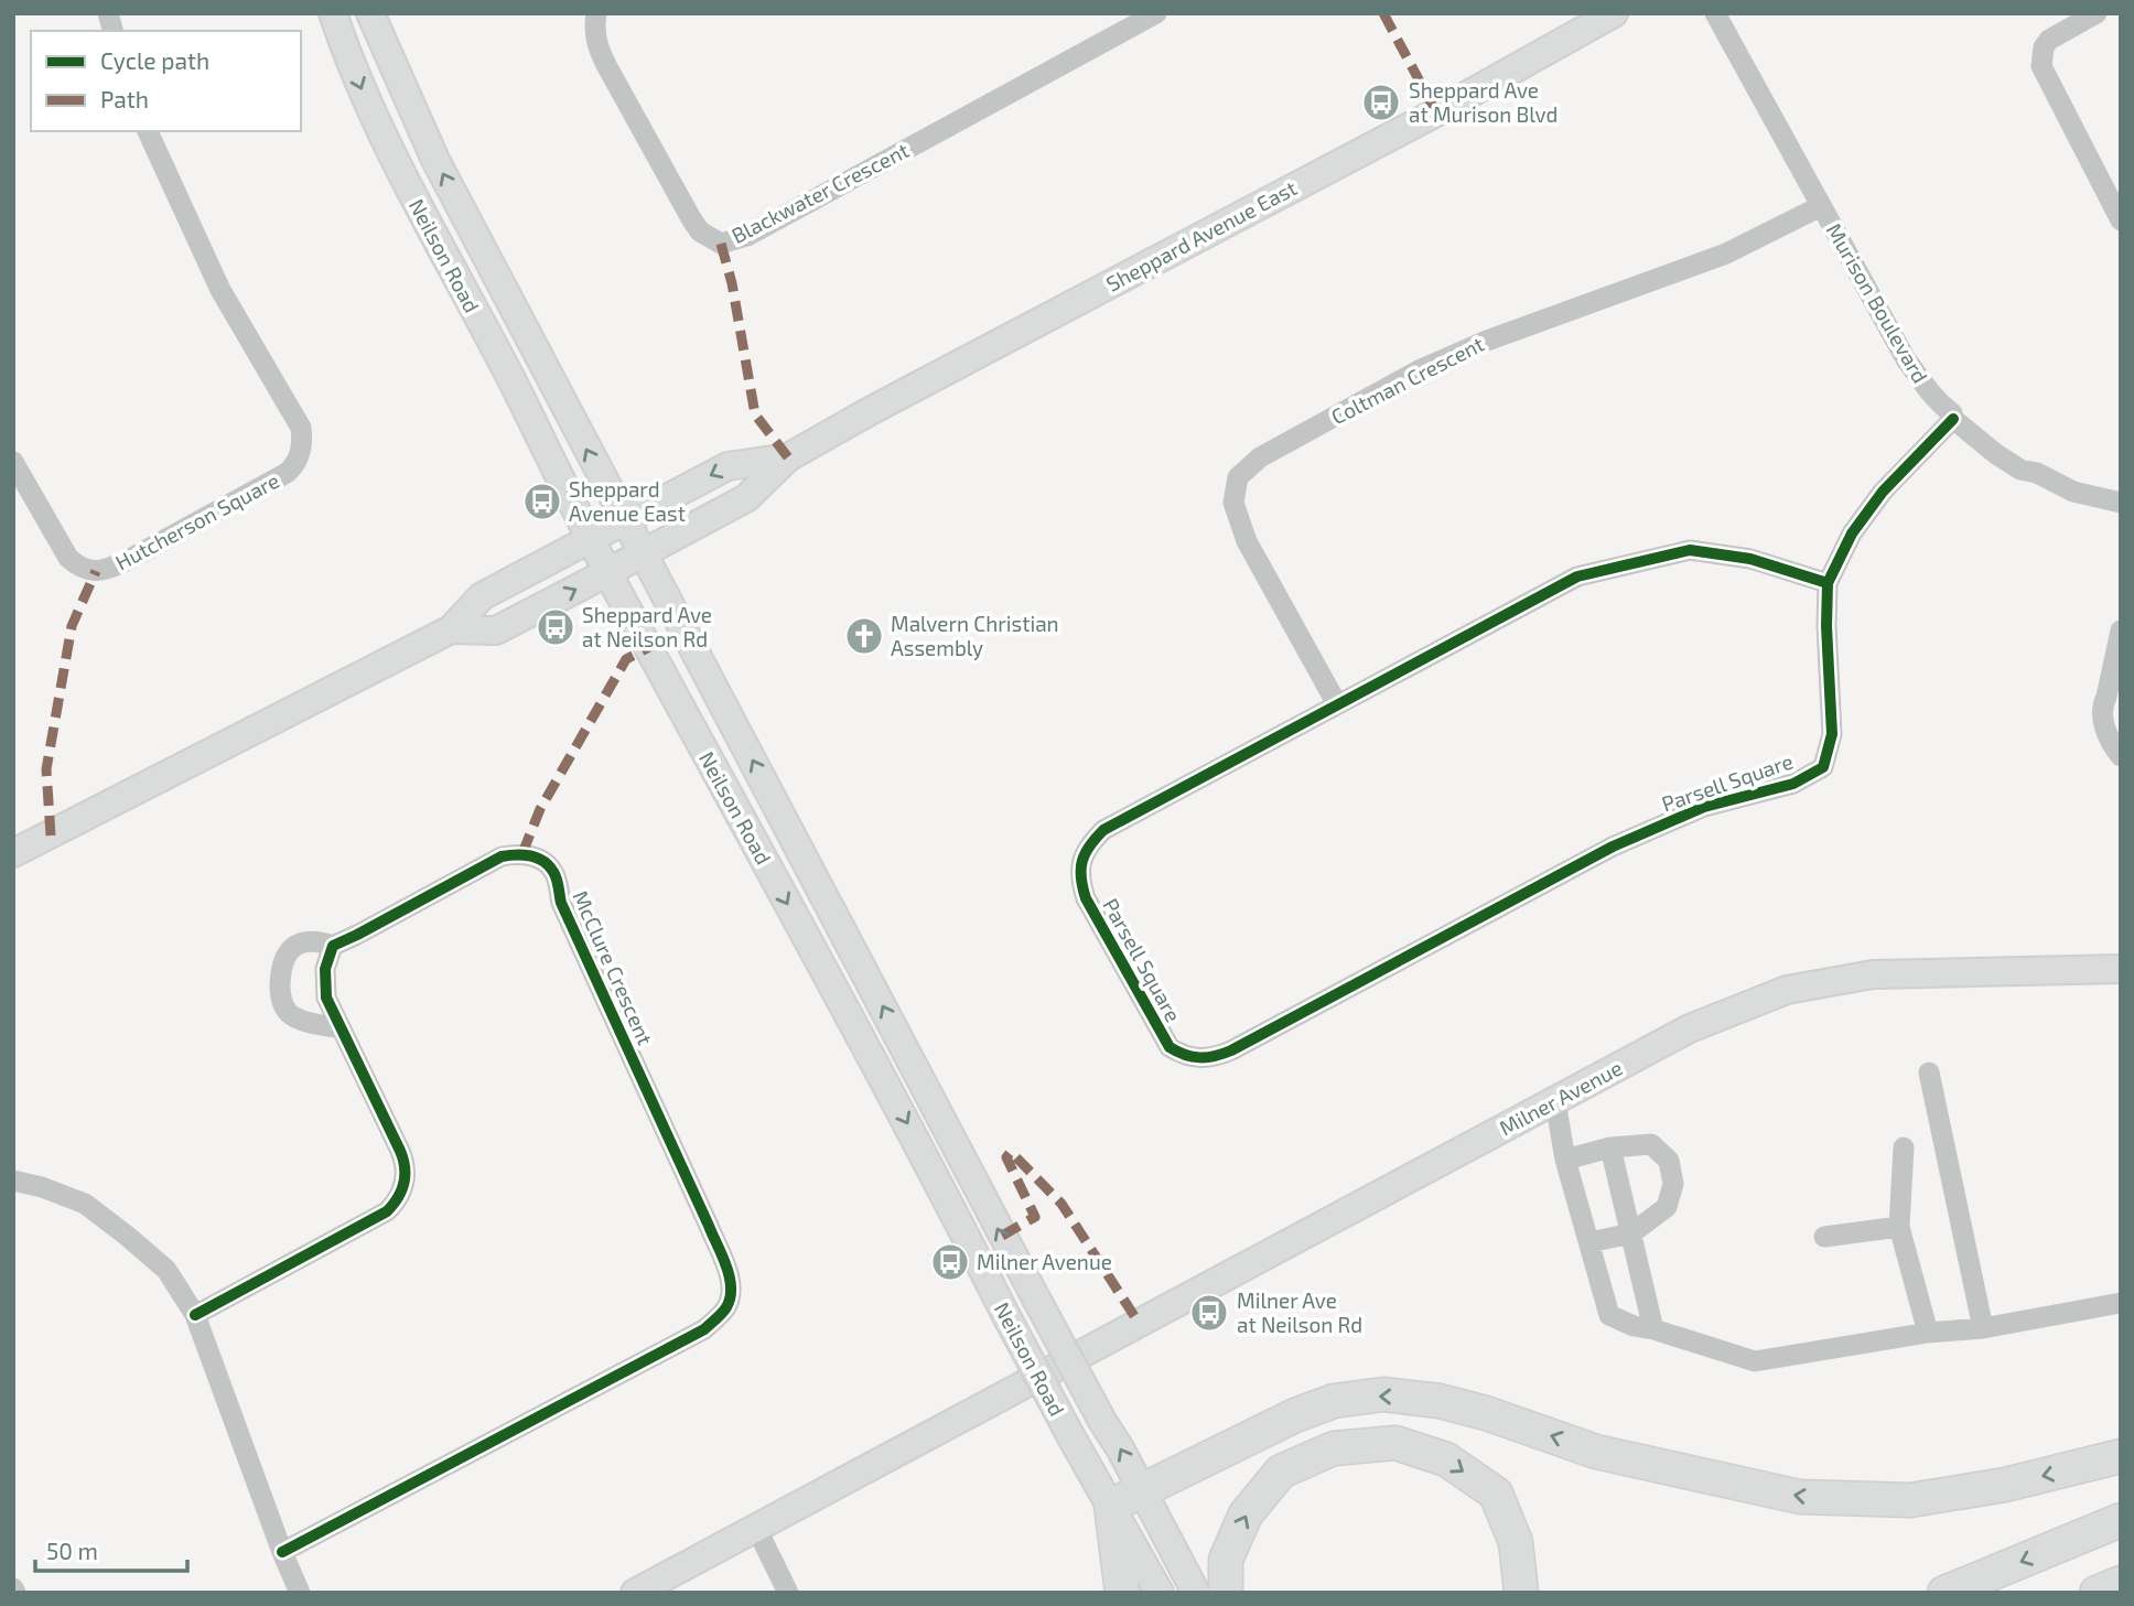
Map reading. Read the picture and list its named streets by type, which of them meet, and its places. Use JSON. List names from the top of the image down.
{
  "streets": {
    "main road": ["Sheppard Avenue East", "Neilson Road", "Milner Avenue"],
    "street": [
      "Blackwater Crescent",
      "Murison Boulevard",
      "Coltman Crescent",
      "Hutcherson Square",
      "Parsell Square",
      "McClure Crescent"
    ]
  },
  "crossings": [
    ["Sheppard Avenue East", "Neilson Road"],
    ["Murison Boulevard", "Coltman Crescent"],
    ["Murison Boulevard", "Parsell Square"],
    ["Coltman Crescent", "Parsell Square"]
  ],
  "places": {
    "bus stop": [
      "Sheppard Ave at Murison Blvd",
      "Sheppard Avenue East",
      "Sheppard Ave at Neilson Rd",
      "Milner Avenue",
      "Milner Ave at Neilson Rd"
    ],
    "church": ["Malvern Christian Assembly"]
  },
  "legend": ["Cycle path", "Path"],
  "scale_bar": "50 m"
}
